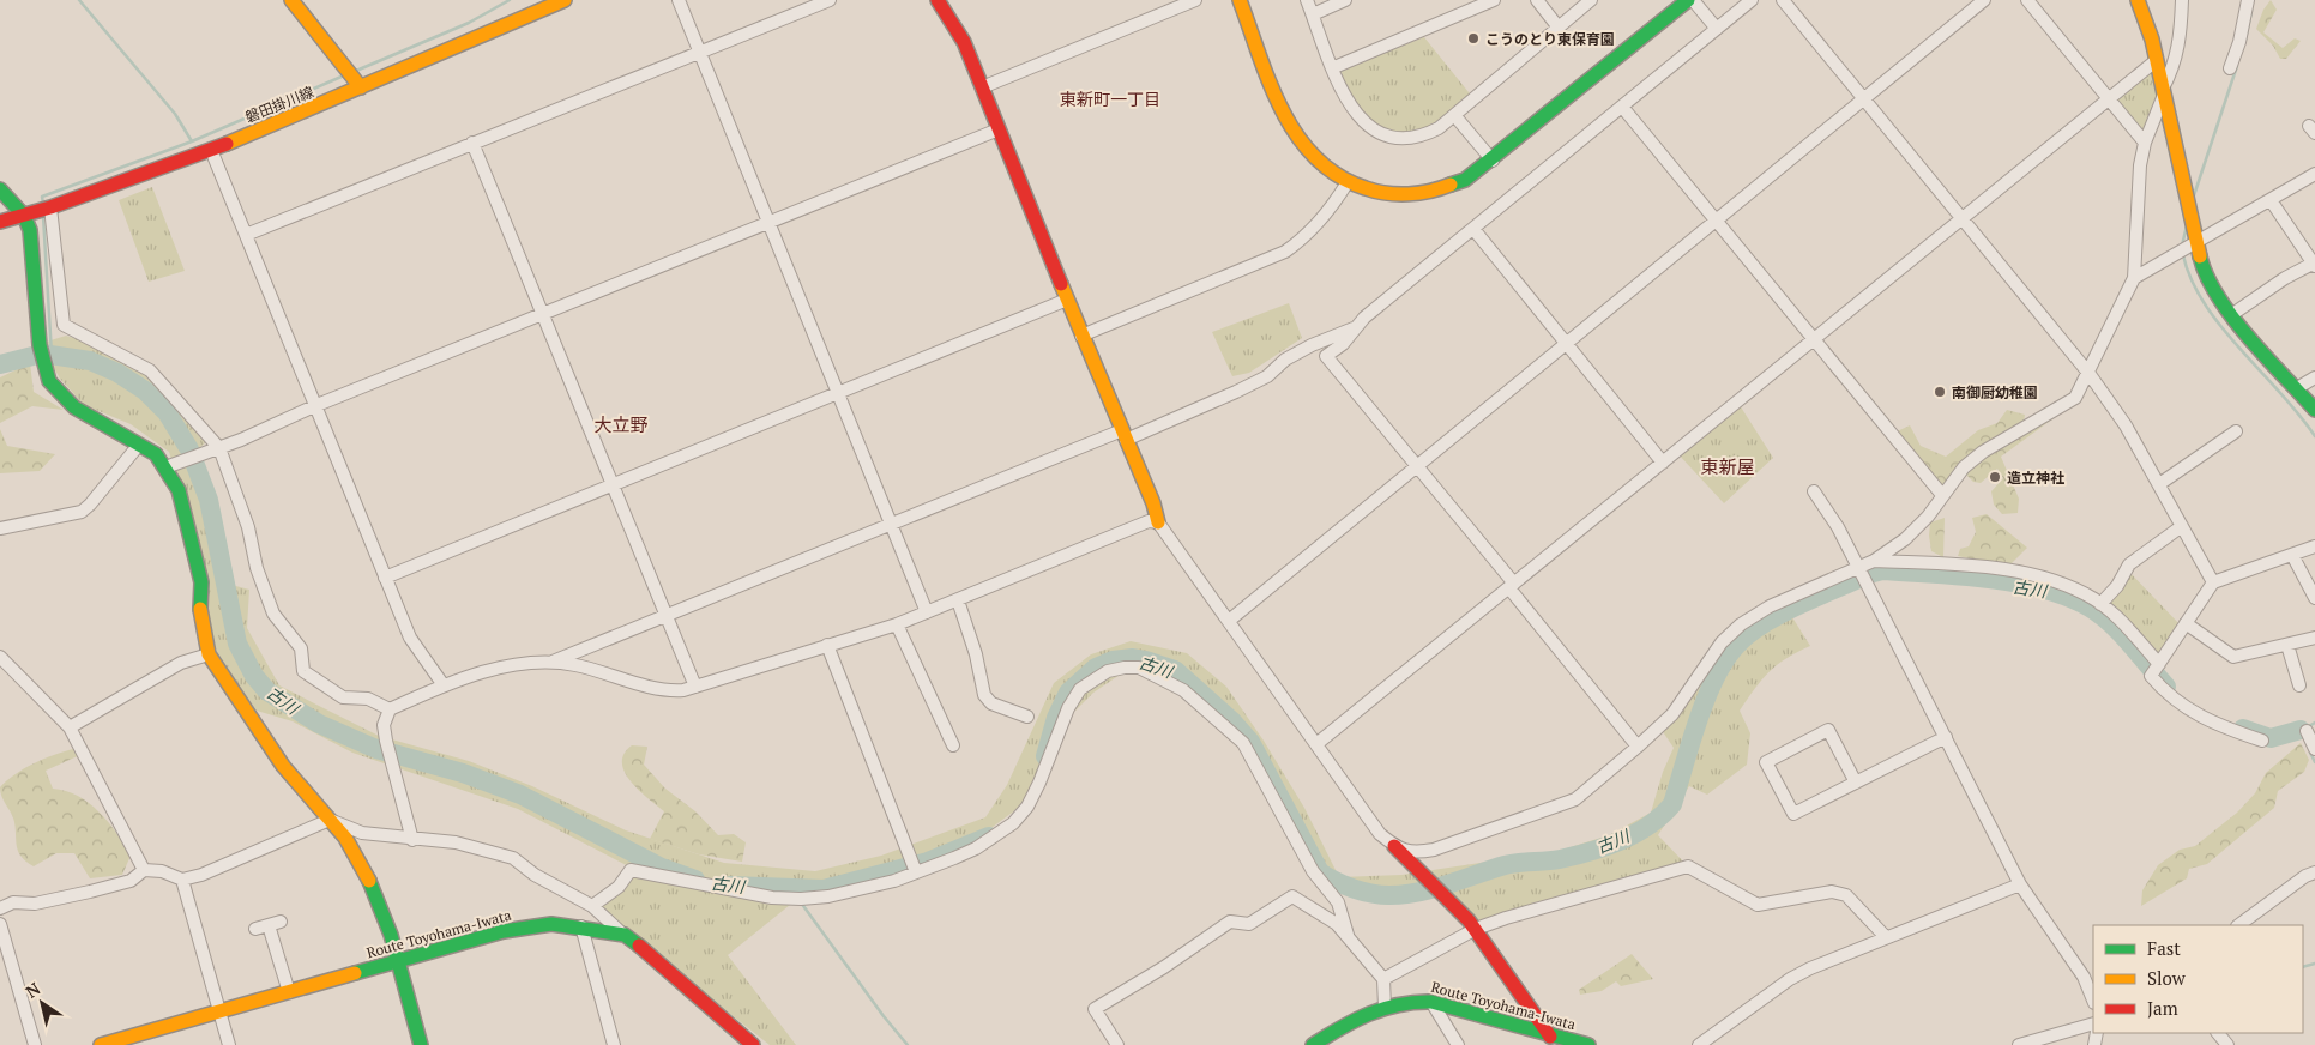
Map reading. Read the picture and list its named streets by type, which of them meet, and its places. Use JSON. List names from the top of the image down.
{
  "streets": {
    "street": ["磐田掛川線", "Route Toyohama-Iwata"]
  },
  "districts": ["東新町一丁目", "大立野", "東新屋"],
  "water": ["古川"],
  "places": ["こうのとり東保育園", "南御厨幼稚園", "造立神社"],
  "legend": ["Fast", "Slow", "Jam"],
  "north": "top left"
}
